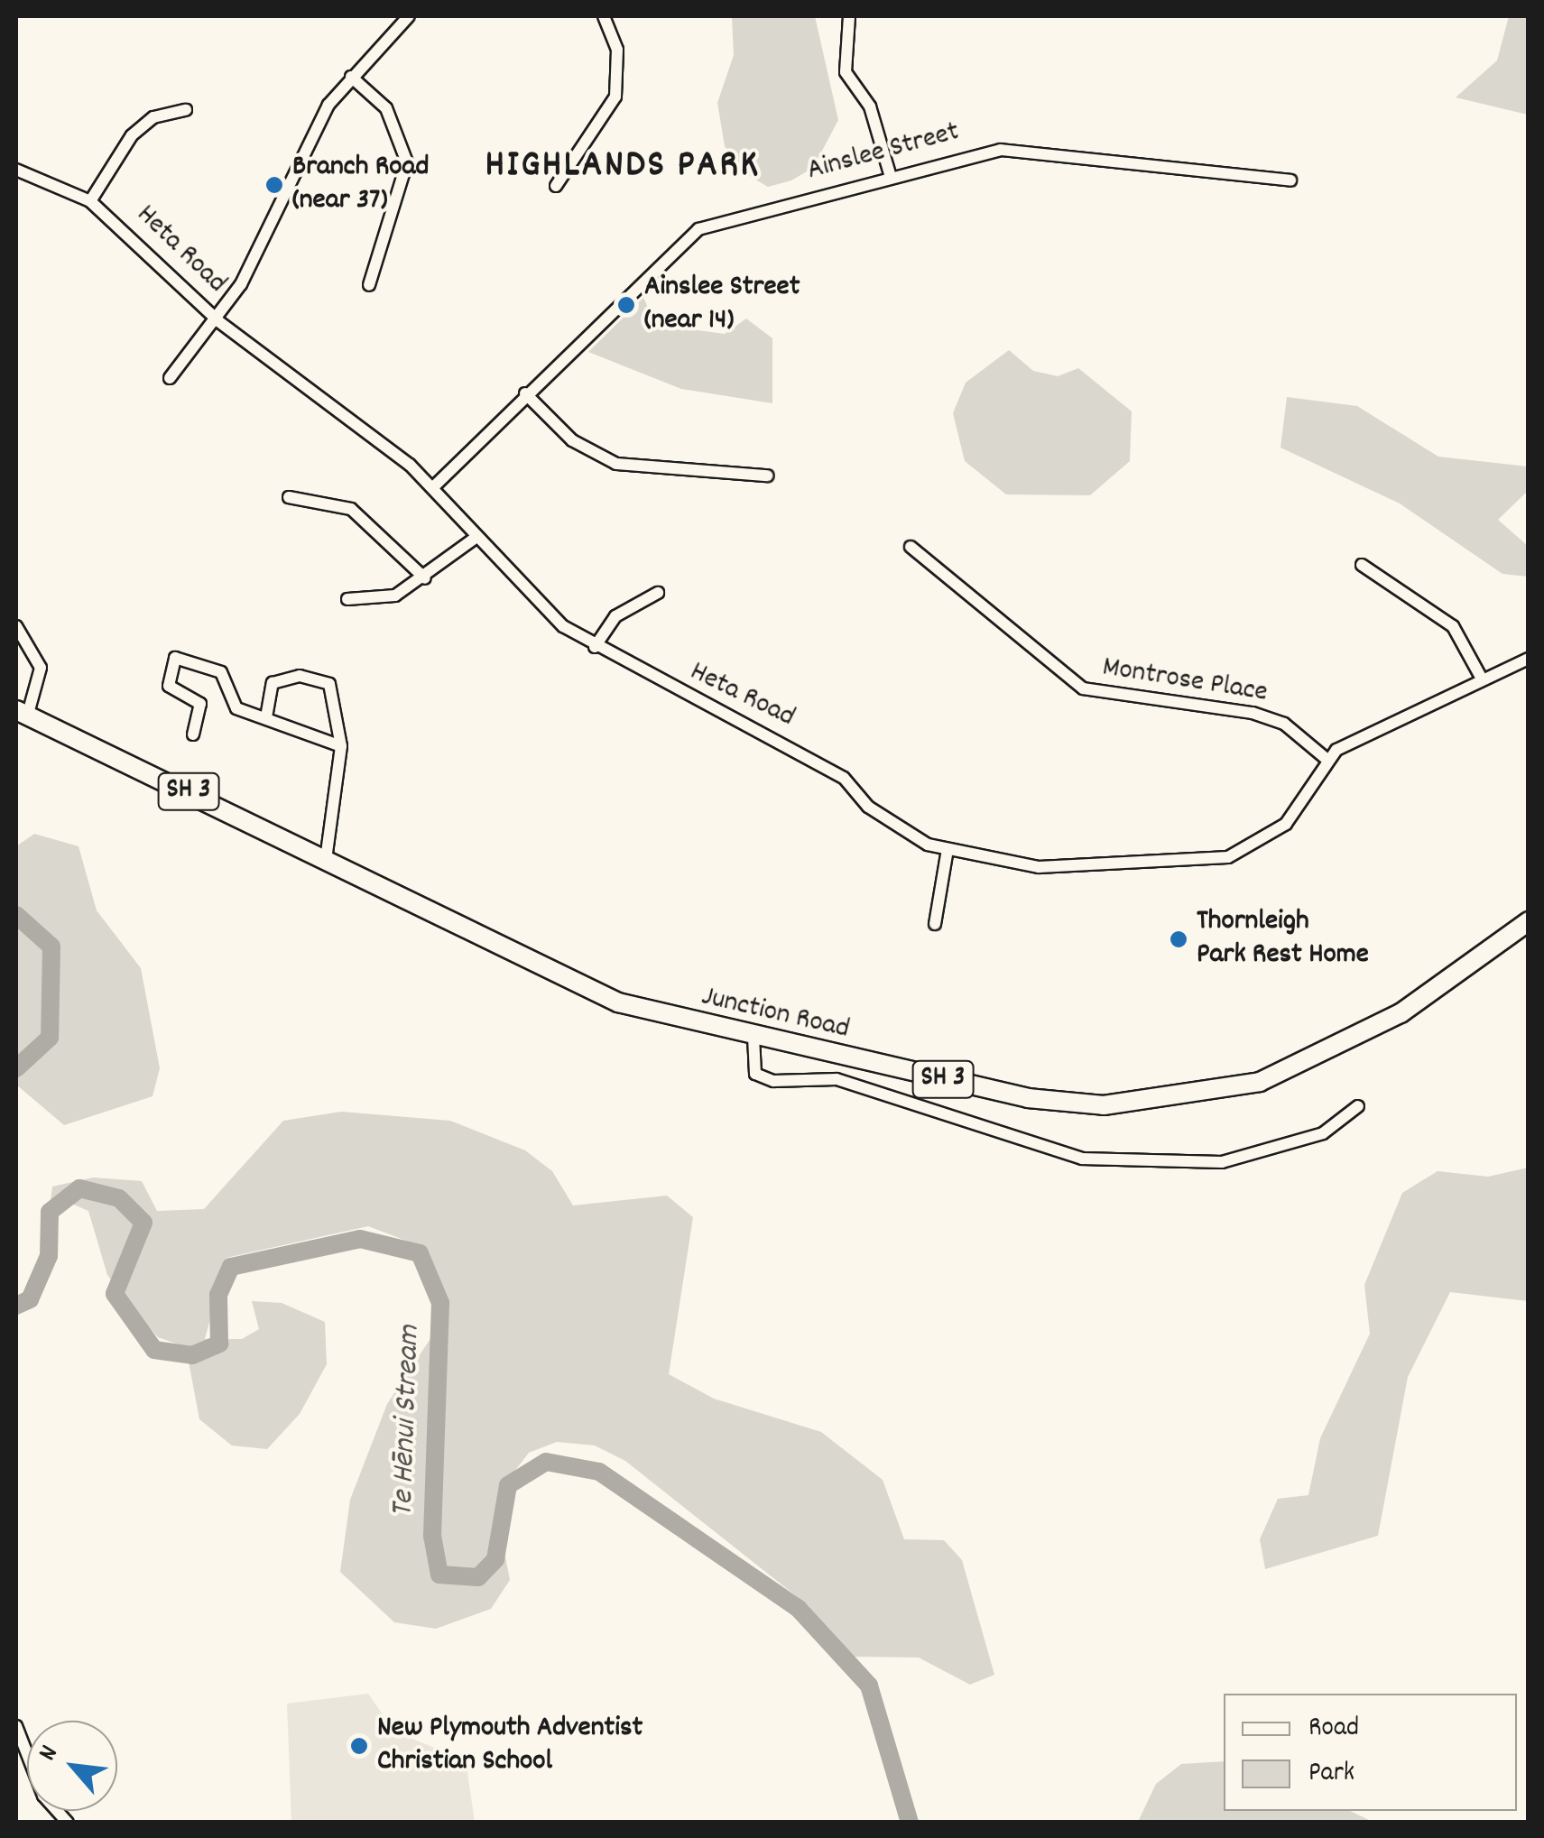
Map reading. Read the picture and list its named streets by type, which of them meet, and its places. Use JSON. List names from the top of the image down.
{
  "streets": {
    "highway": ["SH 3", "Junction Road"],
    "street": ["Ainslee Street", "Heta Road", "Montrose Place"]
  },
  "crossings": [
    ["Ainslee Street", "Heta Road"],
    ["Heta Road", "Montrose Place"]
  ],
  "districts": ["HIGHLANDS PARK"],
  "water": ["Te Hēnui Stream"],
  "places": [
    "Branch Road (near 37)",
    "Ainslee Street (near 14)",
    "Thornleigh Park Rest Home",
    "New Plymouth Adventist Christian School"
  ],
  "legend": ["Road", "Park"],
  "north": "top left"
}
